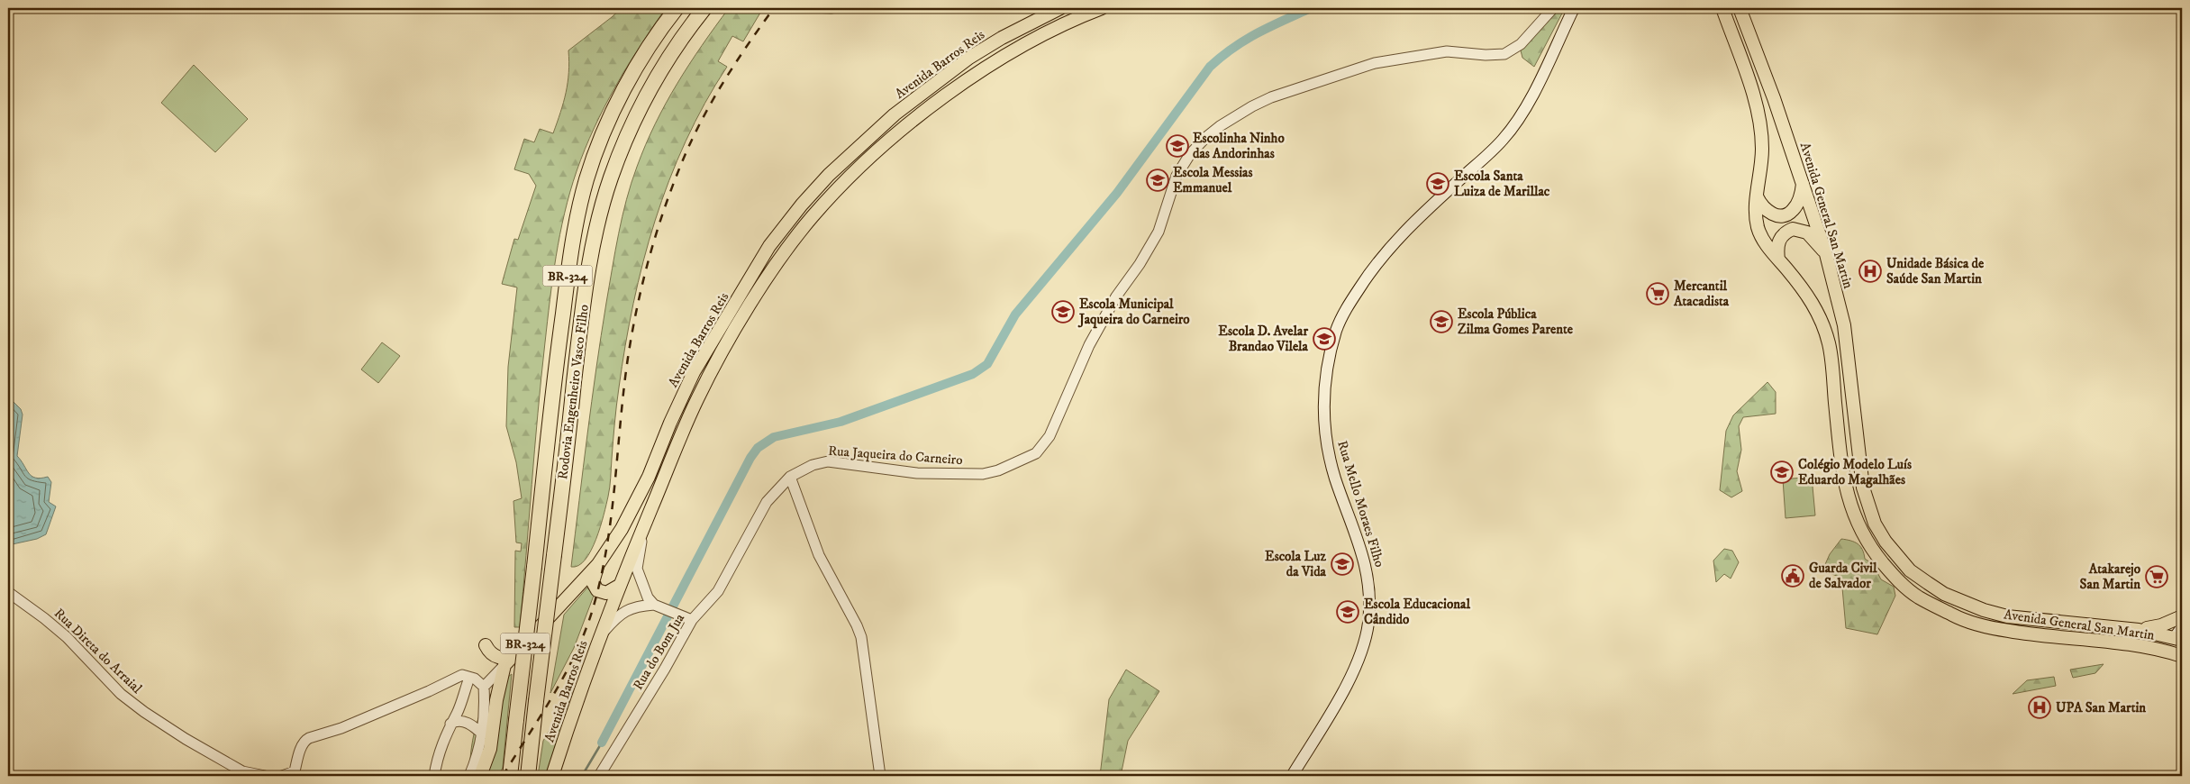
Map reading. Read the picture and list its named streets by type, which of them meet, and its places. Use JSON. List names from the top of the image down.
{
  "streets": {
    "highway": ["BR-324", "Rodovia Engenheiro Vasco Filho"],
    "main road": ["Avenida Barros Reis", "Avenida General San Martin", "Rua Mello Moraes Filho"],
    "street": ["Rua Jaqueira do Carneiro", "Rua Direta do Arraial", "Rua do Bom Jua"]
  },
  "crossings": [
    ["Rua Jaqueira do Carneiro", "Rua do Bom Jua"]
  ],
  "places": {
    "school or university": [
      "Escolinha Ninho das Andorinhas",
      "Escola Messias Emmanuel",
      "Escola Santa Luiza de Marillac",
      "Escola Municipal Jaqueira do Carneiro",
      "Escola Pública Zilma Gomes Parente",
      "Escola D. Avelar Brandao Vilela",
      "Colégio Modelo Luís Eduardo Magalhães",
      "Escola Luz da Vida",
      "Escola Educacional Cândido"
    ],
    "hospital": ["Unidade Básica de Saúde San Martin", "UPA San Martin"],
    "supermarket": ["Mercantil Atacadista", "Atakarejo San Martin"],
    "public building": ["Guarda Civil de Salvador"]
  }
}
